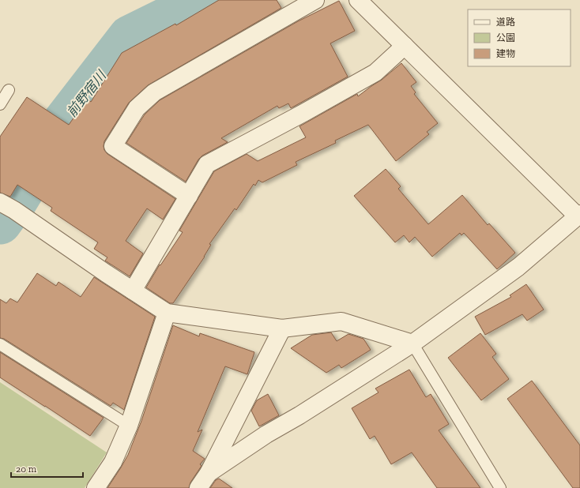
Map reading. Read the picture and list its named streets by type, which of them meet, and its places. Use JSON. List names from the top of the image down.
{
  "water": ["前野宿川"],
  "legend": ["道路", "公園", "建物"],
  "scale_bar": "20 m"
}
